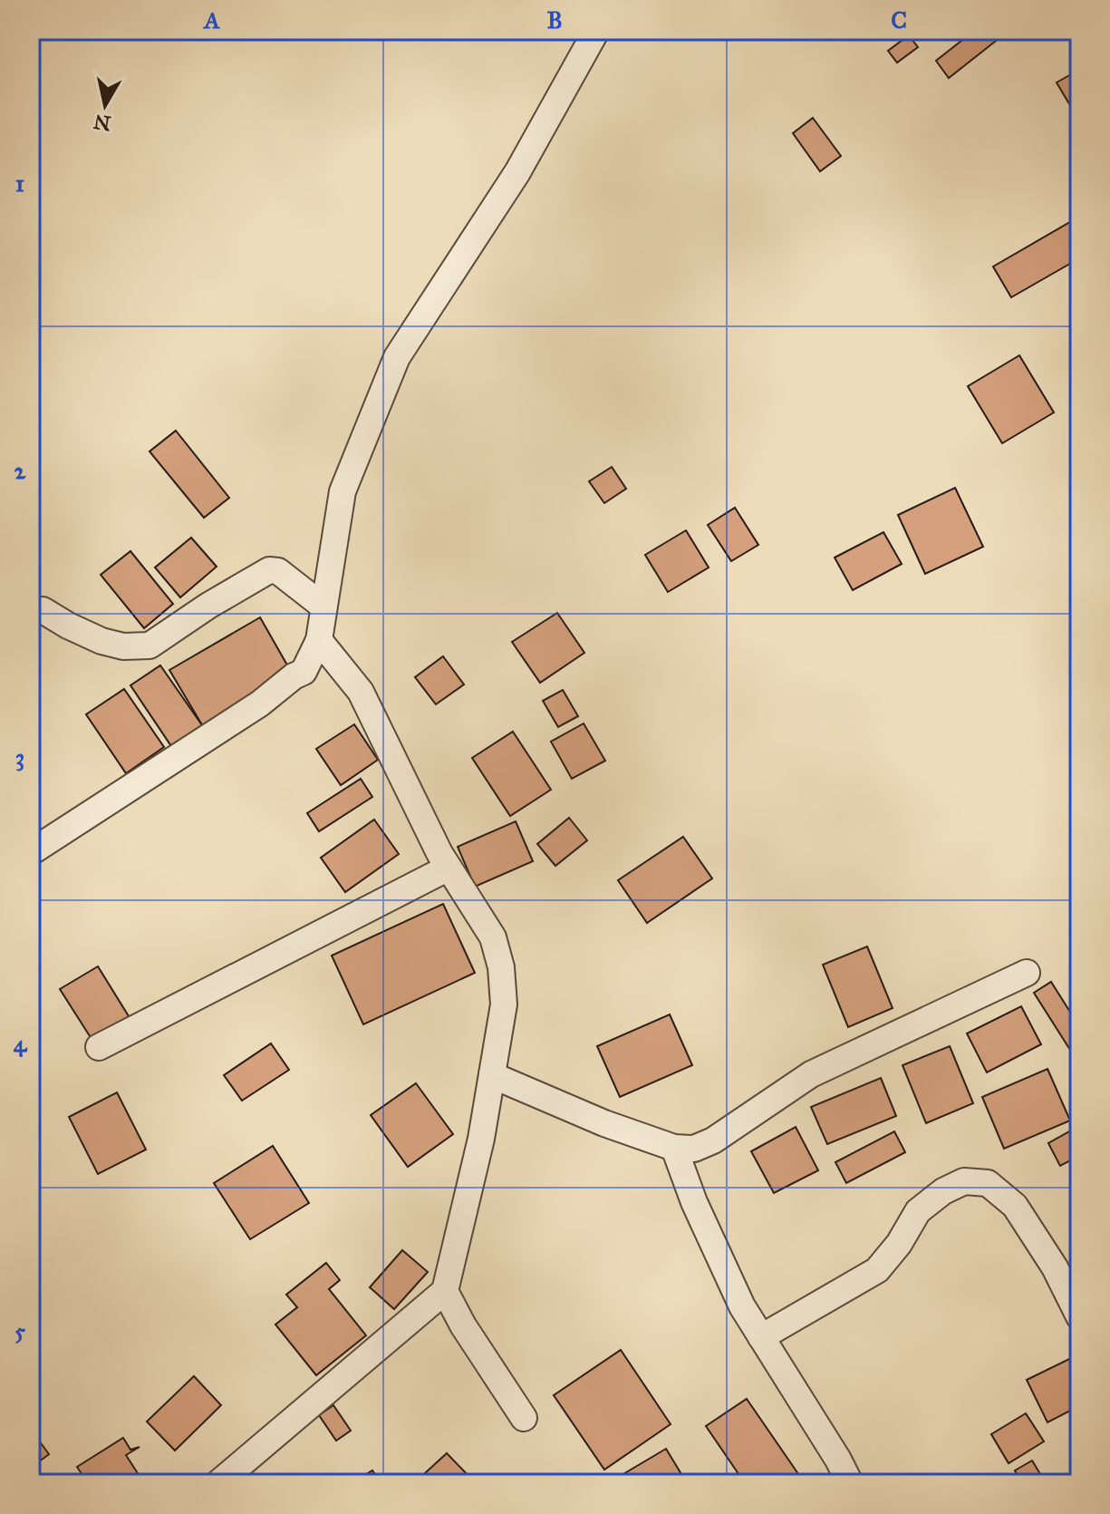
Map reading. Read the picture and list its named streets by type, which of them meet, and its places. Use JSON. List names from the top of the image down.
{
  "north": "bottom",
  "grid": {
    "columns": ["A", "B", "C"],
    "rows": [
      "1",
      "2",
      "3",
      "4",
      "5"
    ]
  }
}
